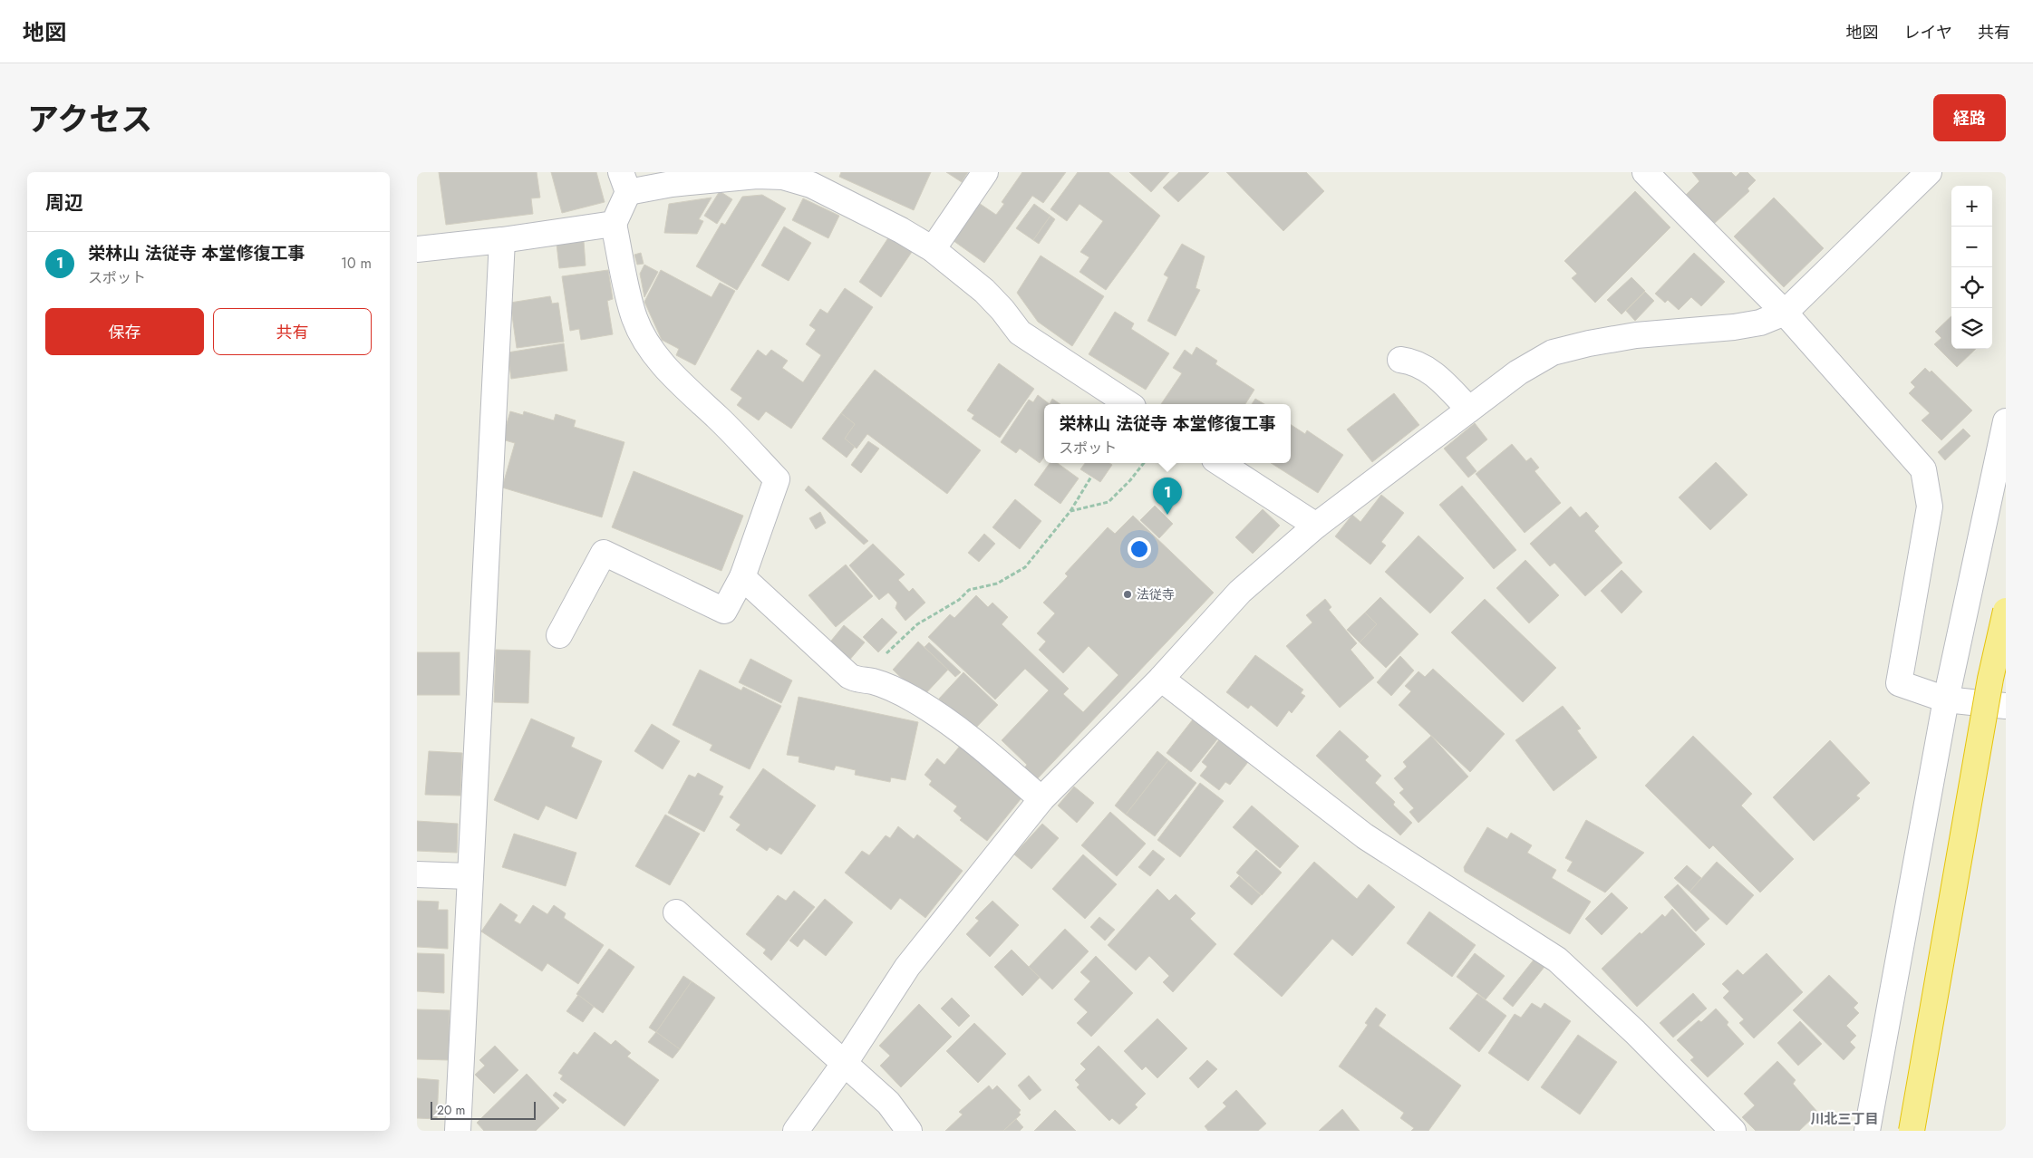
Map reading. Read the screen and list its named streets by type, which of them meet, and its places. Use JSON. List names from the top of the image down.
{
  "districts": ["川北三丁目"],
  "places": ["法従寺"],
  "scale_bar": "20 m",
  "page": {
    "header": "地図",
    "nav": ["地図", "レイヤ", "共有"],
    "title": "アクセス",
    "buttons": [
      "経路",
      ["保存", "共有"]
    ],
    "heading": "周辺",
    "map_buttons": ["+", "−"],
    "list": [
      {
        "mark": "1",
        "name": "栄林山 法従寺 本堂修復工事",
        "note": "スポット",
        "value": "10 m"
      }
    ],
    "popup": ["栄林山 法従寺 本堂修復工事", "スポット"],
    "pins": "1",
    "scale": "20 m"
  }
}
